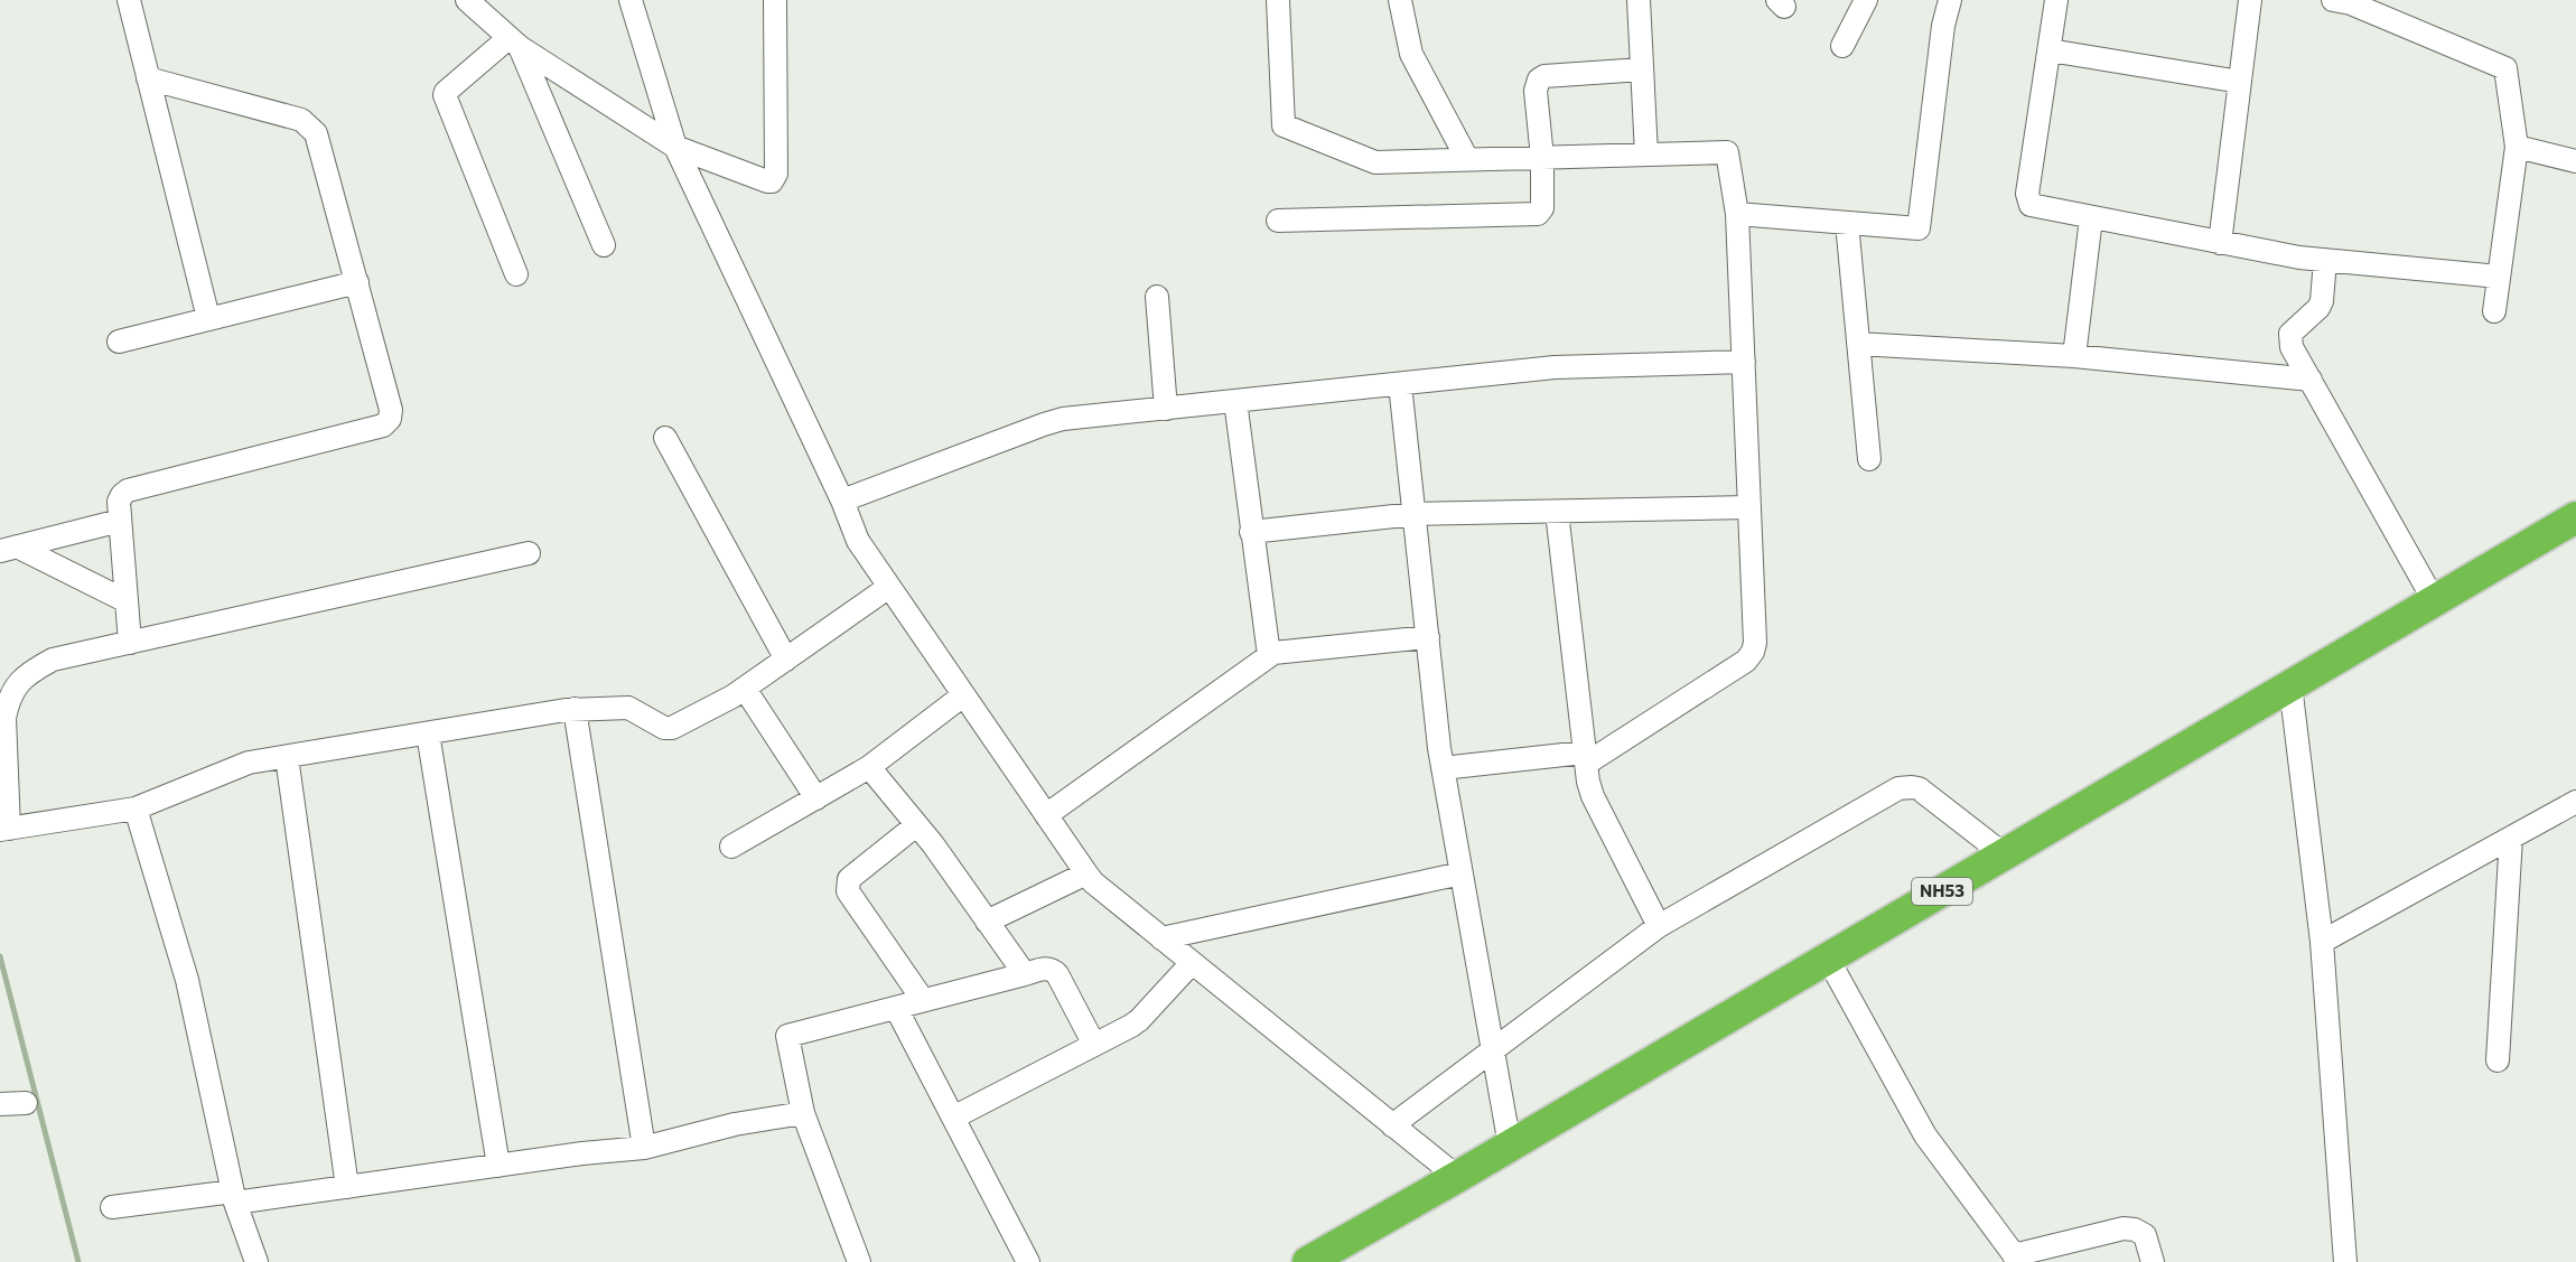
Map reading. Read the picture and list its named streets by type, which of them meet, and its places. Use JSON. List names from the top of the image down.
{
  "streets": {
    "highway": ["NH53"]
  }
}
